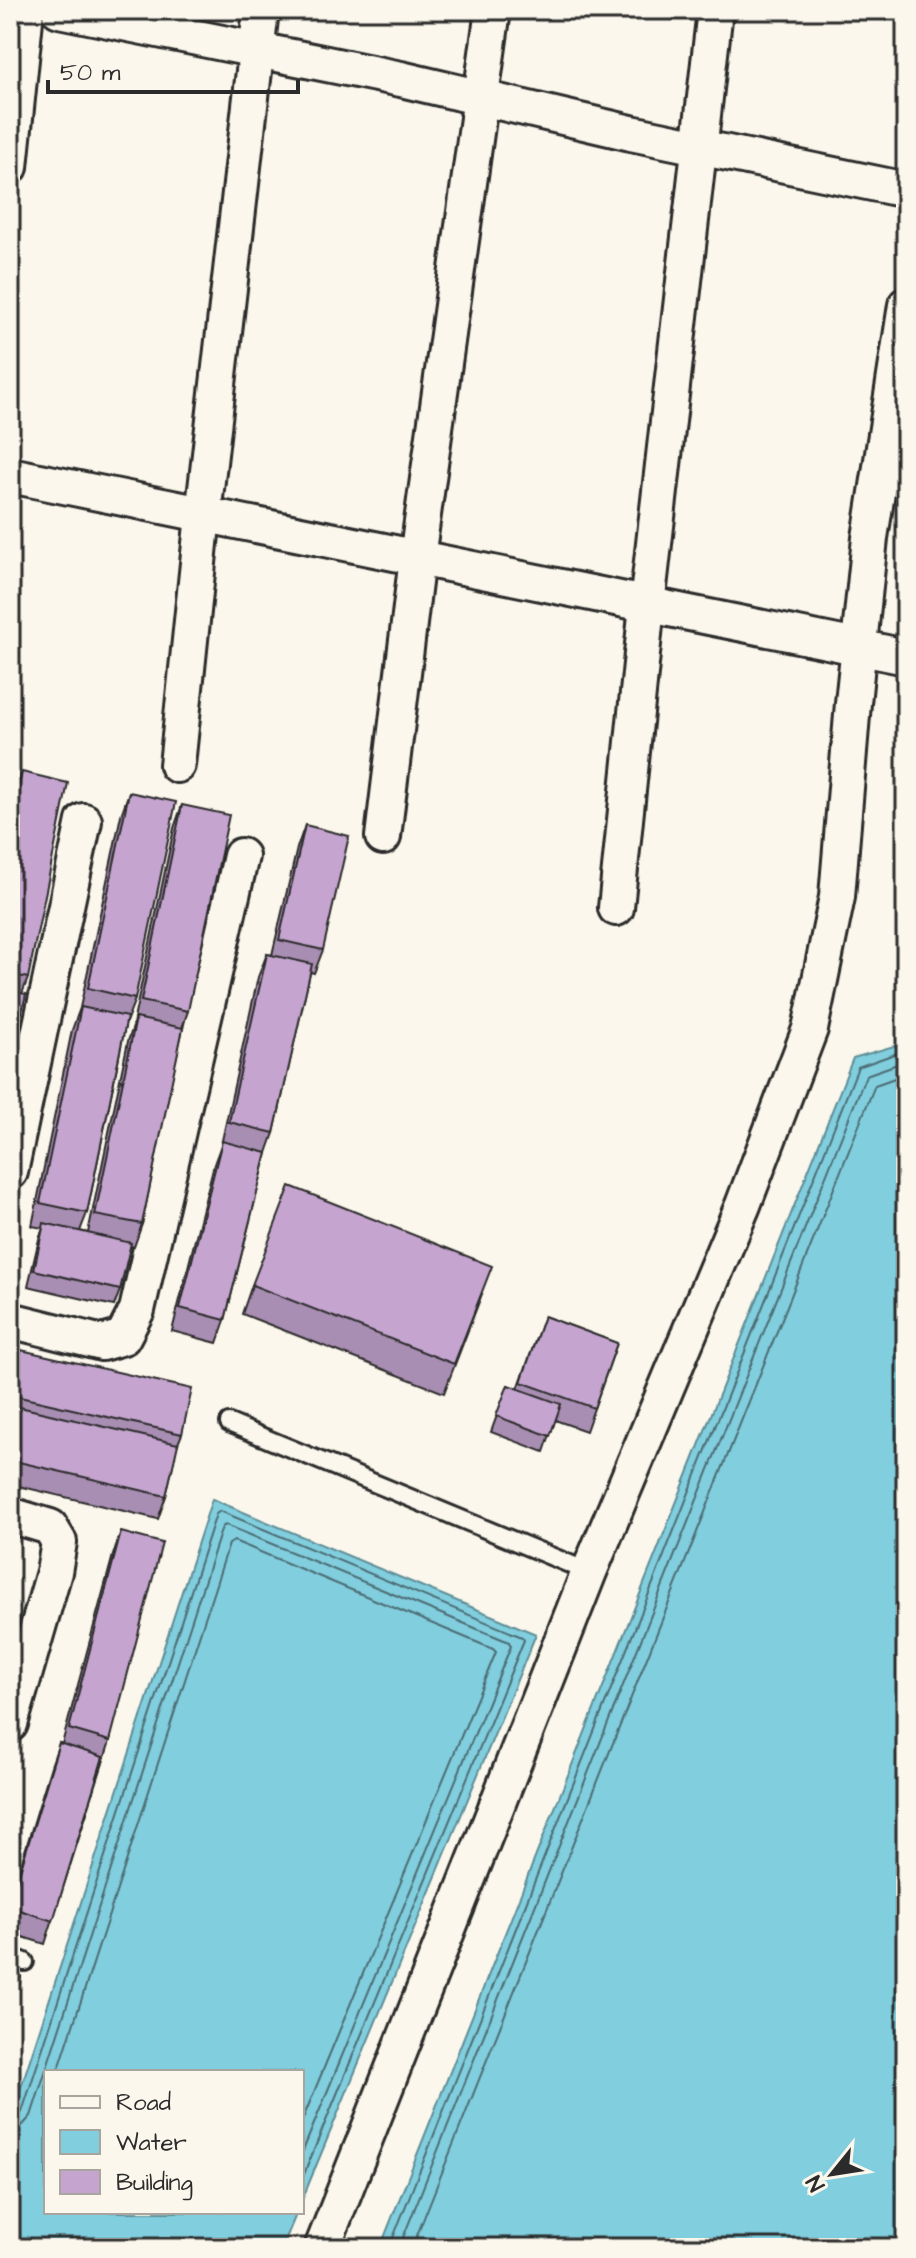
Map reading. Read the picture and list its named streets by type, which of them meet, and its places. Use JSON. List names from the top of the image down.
{
  "legend": ["Road", "Water", "Building"],
  "scale_bar": "50 m",
  "north": "bottom left"
}
